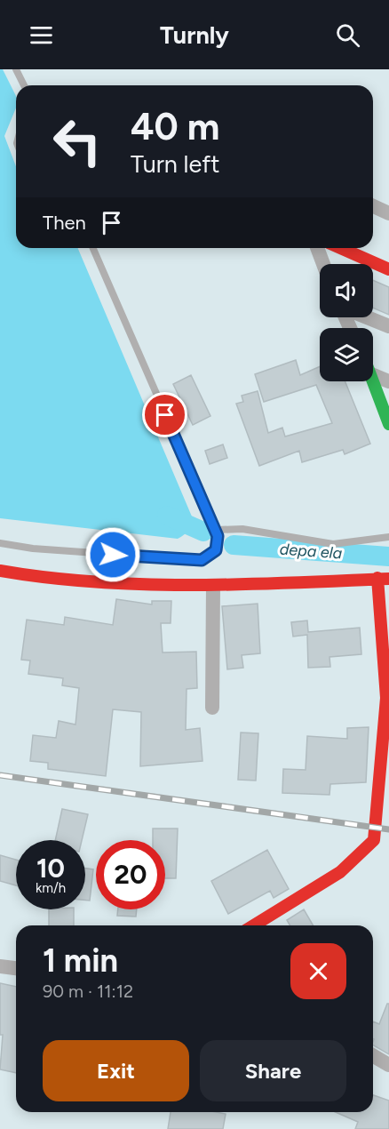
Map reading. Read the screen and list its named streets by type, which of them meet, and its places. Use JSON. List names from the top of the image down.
{
  "water": ["depa ela"],
  "page": {
    "header": "Turnly",
    "turn": ["40 m", "Turn left"],
    "then": "Then",
    "speed": "10 km/h",
    "limit": "20",
    "heading": ["1 min", "90 m · 11:12"],
    "buttons": ["Exit", "Share"]
  }
}
